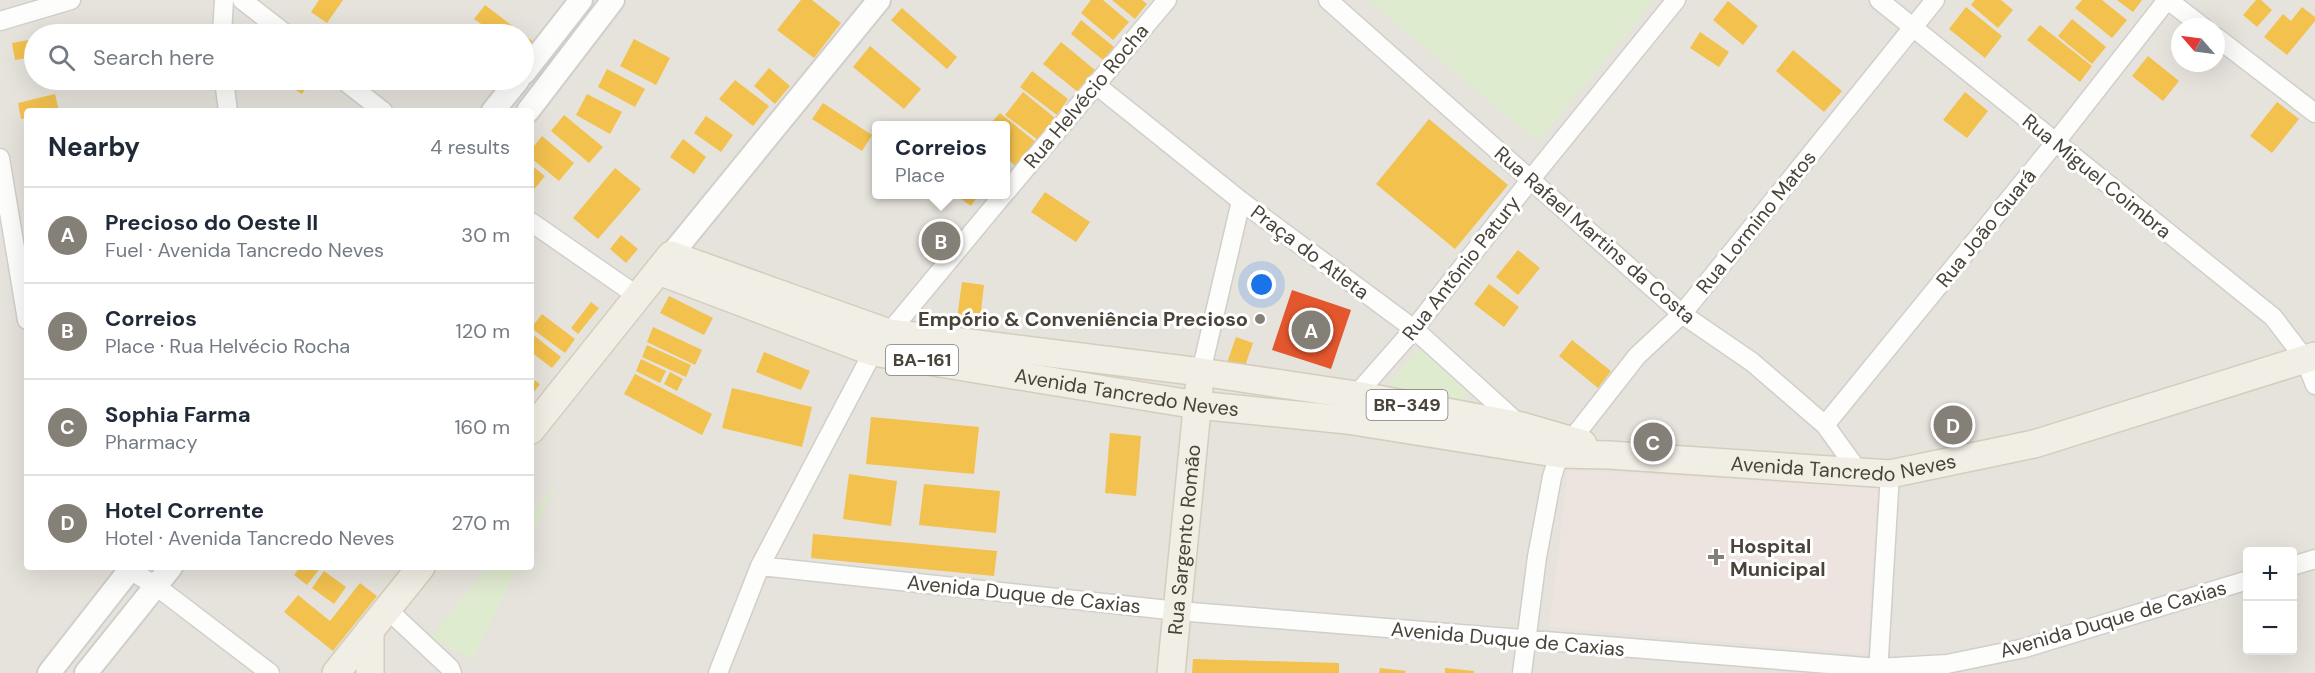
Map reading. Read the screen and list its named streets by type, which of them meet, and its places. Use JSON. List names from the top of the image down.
{
  "streets": {
    "main road": [
      "BA-161",
      "Avenida Tancredo Neves",
      "BR-349",
      "Rua Sargento Romão"
    ],
    "street": [
      "Rua Helvécio Rocha",
      "Rua Miguel Coimbra",
      "Rua Lormino Matos",
      "Rua João Guará",
      "Rua Rafael Martins da Costa",
      "Praça do Atleta",
      "Rua Antônio Patury",
      "Avenida Duque de Caxias"
    ]
  },
  "crossings": [
    ["Rua Helvécio Rocha", "Praça do Atleta"],
    ["Rua Helvécio Rocha", "Avenida Tancredo Neves"],
    ["Rua Helvécio Rocha", "Avenida Duque de Caxias"],
    ["Rua Miguel Coimbra", "Rua Lormino Matos"],
    ["Rua Miguel Coimbra", "Rua João Guará"],
    ["Rua Miguel Coimbra", "Avenida Tancredo Neves"],
    ["Rua Lormino Matos", "Rua Rafael Martins da Costa"],
    ["Rua Lormino Matos", "Avenida Tancredo Neves"],
    ["Rua Lormino Matos", "Avenida Duque de Caxias"],
    ["Rua João Guará", "Rua Rafael Martins da Costa"],
    ["Rua Rafael Martins da Costa", "Rua Antônio Patury"],
    ["Rua Rafael Martins da Costa", "Avenida Tancredo Neves"],
    ["Praça do Atleta", "Rua Antônio Patury"],
    ["Praça do Atleta", "Avenida Tancredo Neves"],
    ["Rua Antônio Patury", "Avenida Tancredo Neves"],
    ["Avenida Tancredo Neves", "Rua Sargento Romão"],
    ["Rua Sargento Romão", "Avenida Duque de Caxias"]
  ],
  "places": {
    "other": ["Empório & Conveniência Precioso"],
    "health": ["Hospital Municipal"]
  },
  "north": "top left",
  "page": {
    "search": "Search here",
    "heading": ["Nearby", "4 results"],
    "popup": ["Correios", "Place"],
    "list": [
      {
        "mark": "A",
        "name": "Precioso do Oeste II",
        "note": "Fuel · Avenida Tancredo Neves",
        "value": "30 m"
      },
      {
        "mark": "B",
        "name": "Correios",
        "note": "Place · Rua Helvécio Rocha",
        "value": "120 m"
      },
      {
        "mark": "C",
        "name": "Sophia Farma",
        "note": "Pharmacy",
        "value": "160 m"
      },
      {
        "mark": "D",
        "name": "Hotel Corrente",
        "note": "Hotel · Avenida Tancredo Neves",
        "value": "270 m"
      }
    ],
    "pins": [
      "B",
      "A",
      "D",
      "C"
    ],
    "map_buttons": ["+", "−"]
  }
}
